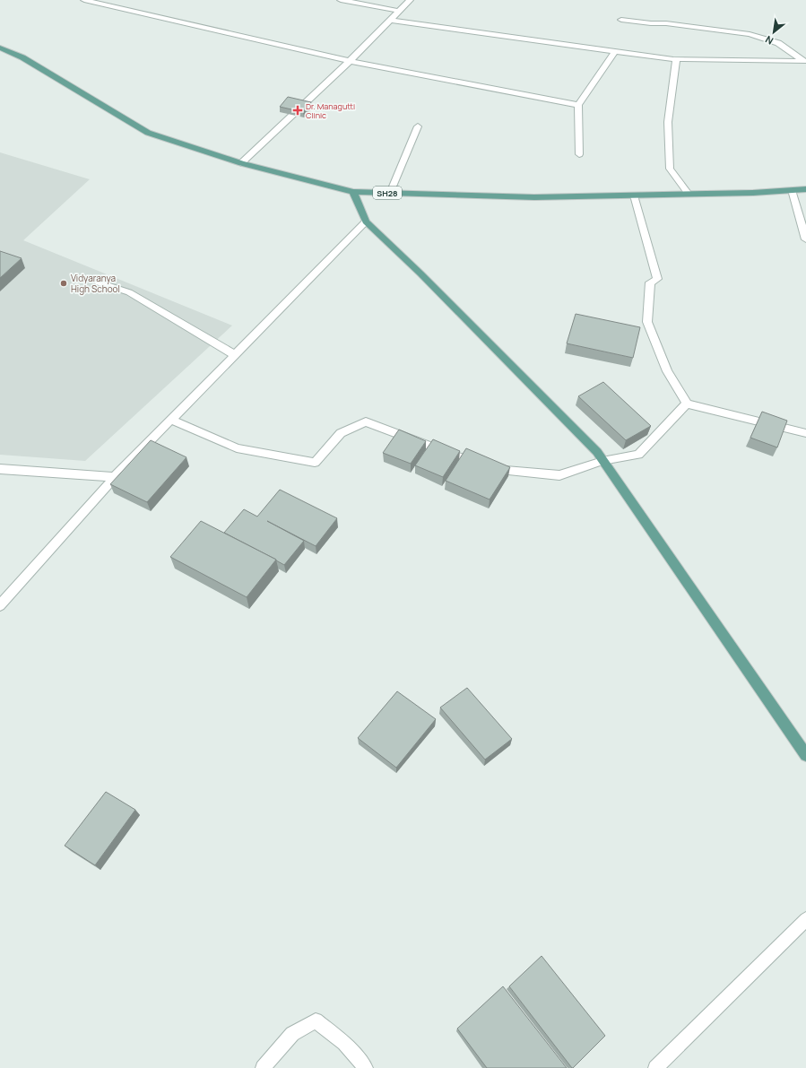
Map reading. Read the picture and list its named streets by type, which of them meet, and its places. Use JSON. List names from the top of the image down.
{
  "streets": {
    "main road": ["SH28"]
  },
  "places": {
    "health": ["Dr. Managutti Clinic"],
    "other": ["Vidyaranya High School"]
  },
  "north": "bottom left"
}
